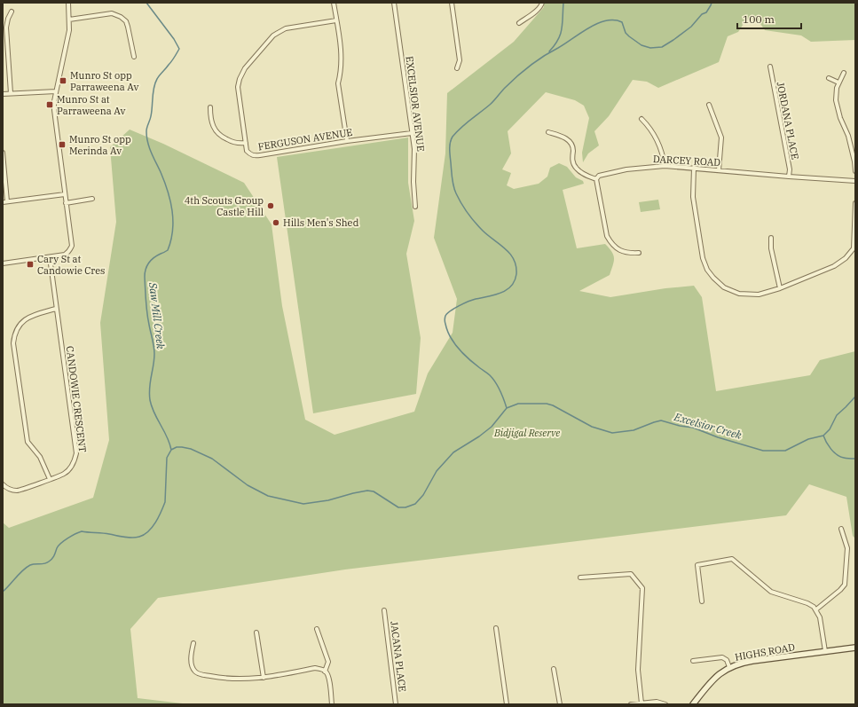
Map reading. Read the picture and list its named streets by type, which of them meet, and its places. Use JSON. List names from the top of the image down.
{
  "streets": {
    "street": [
      "EXCELSIOR AVENUE",
      "JORDANA PLACE",
      "FERGUSON AVENUE",
      "DARCEY ROAD",
      "CANDOWIE CRESCENT",
      "HIGHS ROAD",
      "JACANA PLACE"
    ]
  },
  "crossings": [
    ["EXCELSIOR AVENUE", "FERGUSON AVENUE"],
    ["JORDANA PLACE", "DARCEY ROAD"]
  ],
  "water": ["Saw Mill Creek", "Excelsior Creek"],
  "parks": ["Bidjigal Reserve"],
  "places": {
    "transit": [
      "Munro St opp Parraweena Av",
      "Munro St at Parraweena Av",
      "Munro St opp Merinda Av",
      "Cary St at Candowie Cres"
    ],
    "other": ["4th Scouts Group Castle Hill", "Hills Men's Shed"]
  },
  "scale_bar": "100 m"
}
